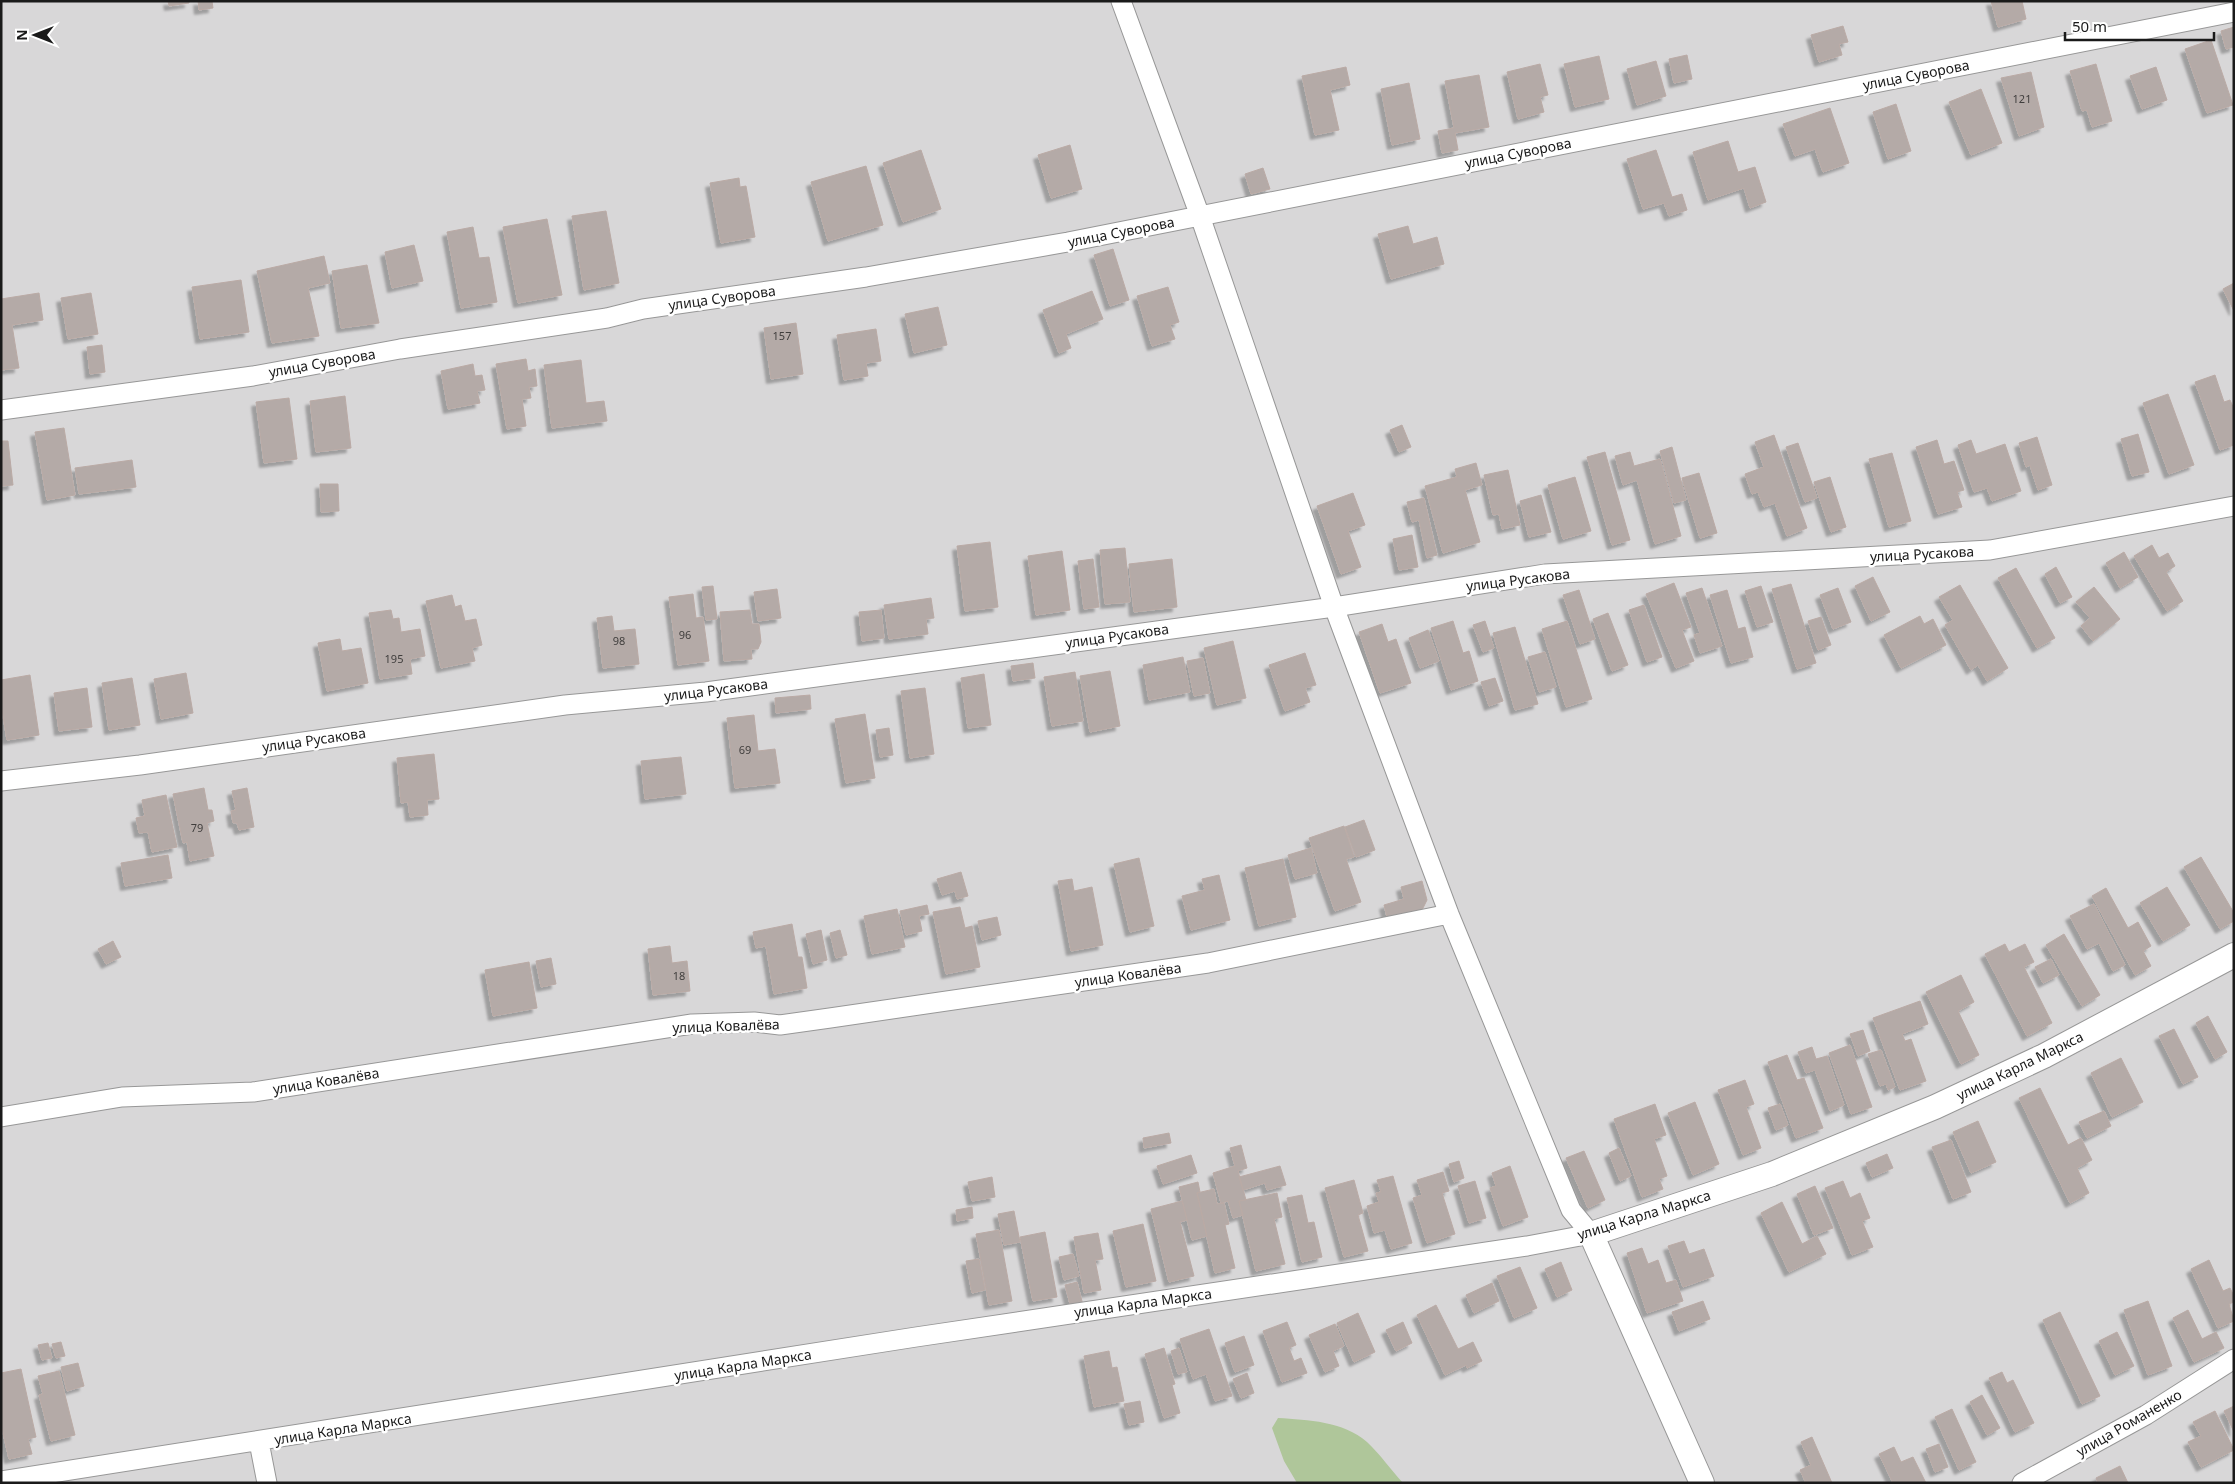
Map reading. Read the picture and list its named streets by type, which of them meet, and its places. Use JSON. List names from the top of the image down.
{
  "streets": {
    "street": [
      "улица Суворова",
      "улица Русакова",
      "улица Ковалёва",
      "улица Карла Маркса",
      "улица Романенко"
    ]
  },
  "house_numbers": [
    "121",
    "157",
    "96",
    "98",
    "195",
    "69",
    "79",
    "18"
  ],
  "scale_bar": "50 m",
  "north": "left"
}
